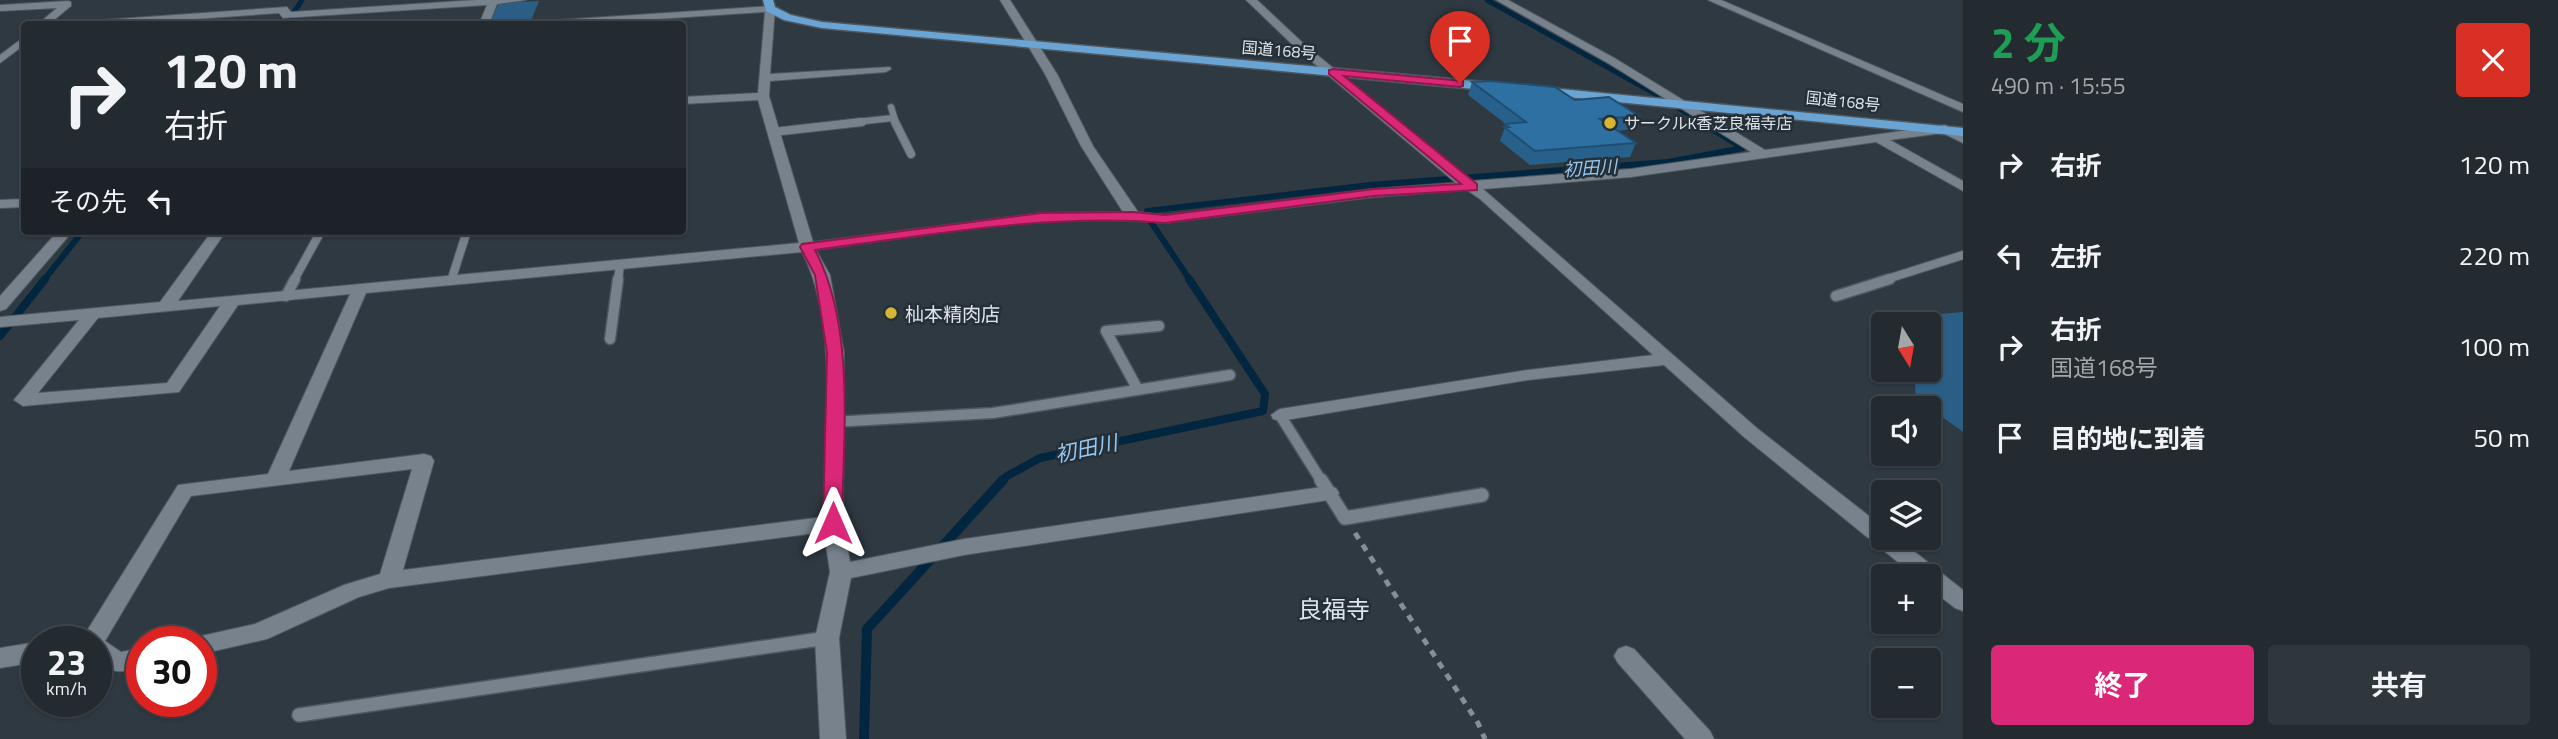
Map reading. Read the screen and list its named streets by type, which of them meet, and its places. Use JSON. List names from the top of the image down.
{
  "streets": {
    "highway": ["国道168号"]
  },
  "districts": ["良福寺"],
  "water": ["初田川"],
  "places": ["サークルK香芝良福寺店", "杣本精肉店"],
  "north": "bottom",
  "page": {
    "heading": ["2 分", "490 m · 15:55"],
    "turn": ["120 m", "右折"],
    "list": [
      {
        "name": "右折",
        "value": "120 m"
      },
      {
        "name": "左折",
        "value": "220 m"
      },
      {
        "name": "右折",
        "note": "国道168号",
        "value": "100 m"
      },
      {
        "name": "目的地に到着",
        "value": "50 m"
      }
    ],
    "then": "その先",
    "map_buttons": ["+", "−"],
    "speed": "23 km/h",
    "limit": "30",
    "buttons": ["終了", "共有"]
  }
}
